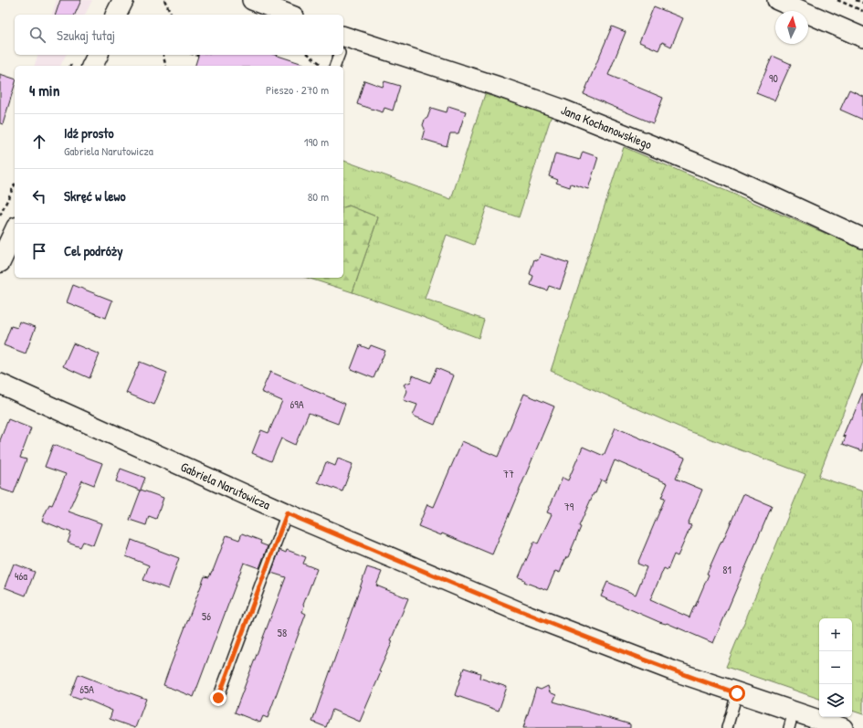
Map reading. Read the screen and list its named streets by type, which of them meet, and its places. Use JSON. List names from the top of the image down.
{
  "streets": {
    "street": ["Jana Kochanowskiego", "Gabriela Narutowicza"]
  },
  "house_numbers": [
    "90",
    "69A",
    "77",
    "79",
    "81",
    "46a",
    "56",
    "58",
    "65A"
  ],
  "north": "top",
  "page": {
    "search": "Szukaj tutaj",
    "heading": ["4 min", "Pieszo · 270 m"],
    "list": [
      ["Idź prosto", "Gabriela Narutowicza", "190 m"],
      ["Skręć w lewo", "80 m"],
      "Cel podróży"
    ],
    "map_buttons": ["+", "−"]
  }
}
